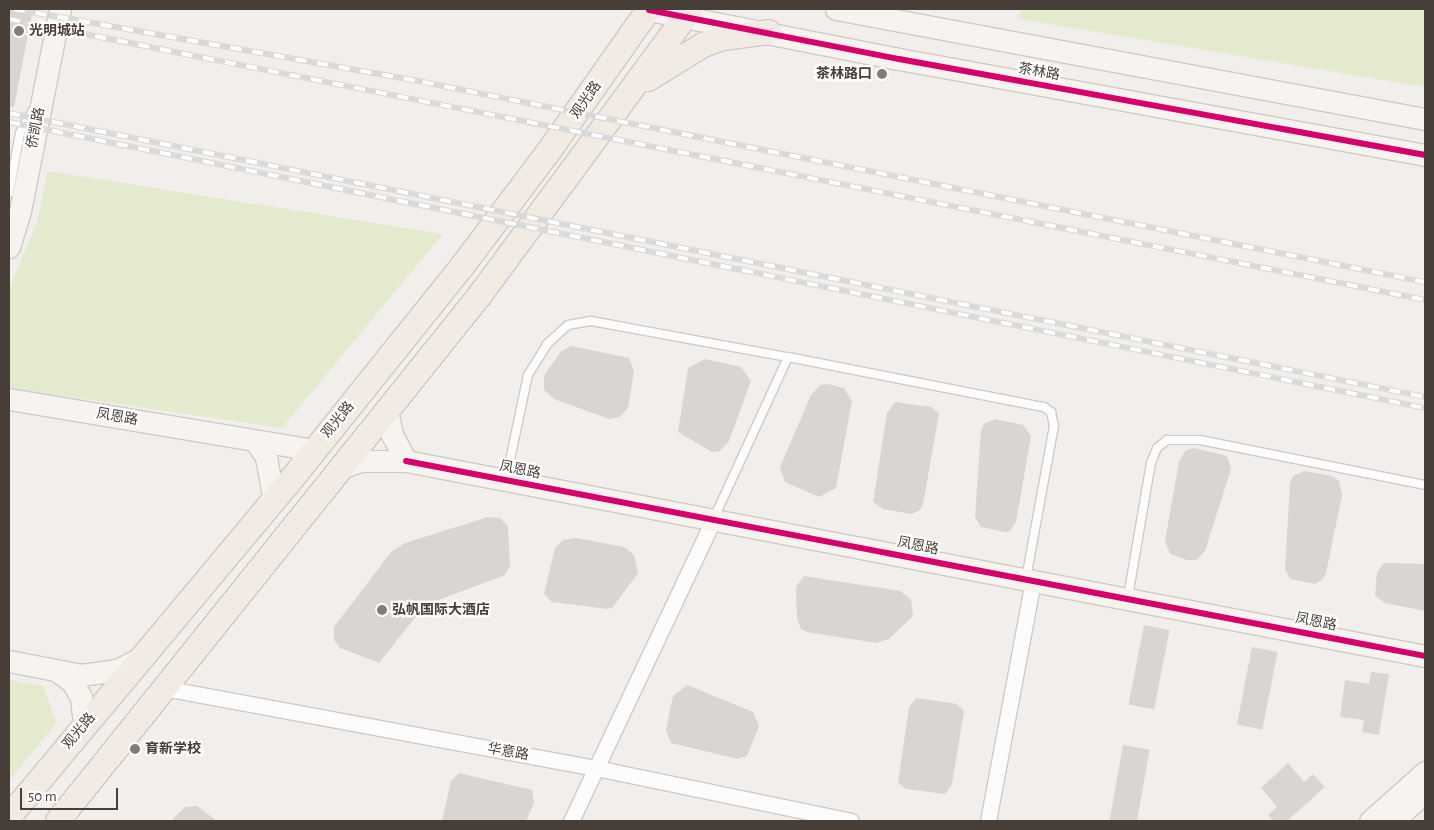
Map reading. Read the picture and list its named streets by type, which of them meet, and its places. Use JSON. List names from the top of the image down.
{
  "streets": {
    "main road": ["观光路"],
    "street": [
      "茶林路",
      "侨凯路",
      "凤恩路",
      "华意路"
    ]
  },
  "crossings": [
    ["茶林路", "观光路"],
    ["观光路", "凤恩路"]
  ],
  "places": [
    "光明城站",
    "茶林路口",
    "弘帆国际大酒店",
    "育新学校"
  ],
  "scale_bar": "50 m"
}
